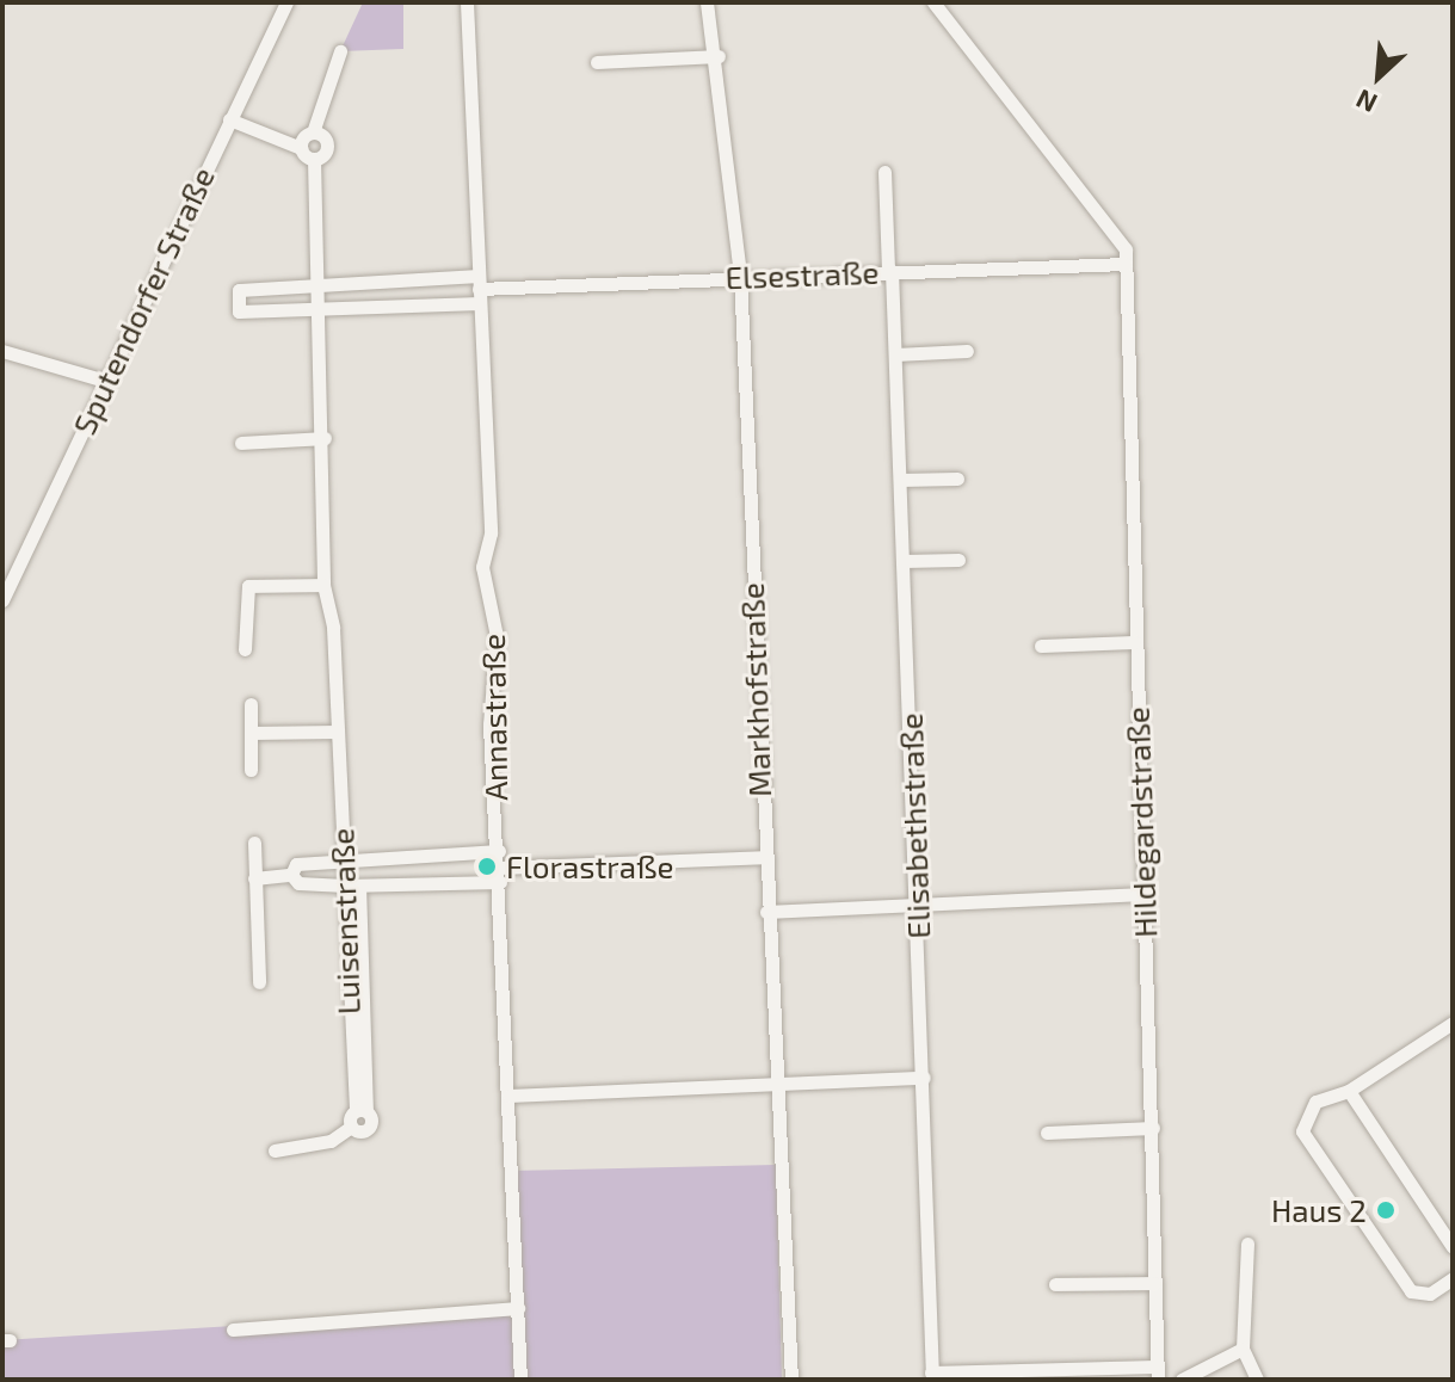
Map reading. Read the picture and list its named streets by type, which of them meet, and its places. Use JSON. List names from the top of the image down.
{
  "streets": {
    "street": [
      "Elsestraße",
      "Sputendorfer Straße",
      "Markhofstraße",
      "Annastraße",
      "Hildegardstraße",
      "Elisabethstraße",
      "Luisenstraße"
    ]
  },
  "crossings": [
    ["Elsestraße", "Markhofstraße"],
    ["Elsestraße", "Annastraße"],
    ["Elsestraße", "Hildegardstraße"],
    ["Elsestraße", "Elisabethstraße"],
    ["Elsestraße", "Luisenstraße"]
  ],
  "places": ["Florastraße", "Haus 2"],
  "north": "bottom left"
}
